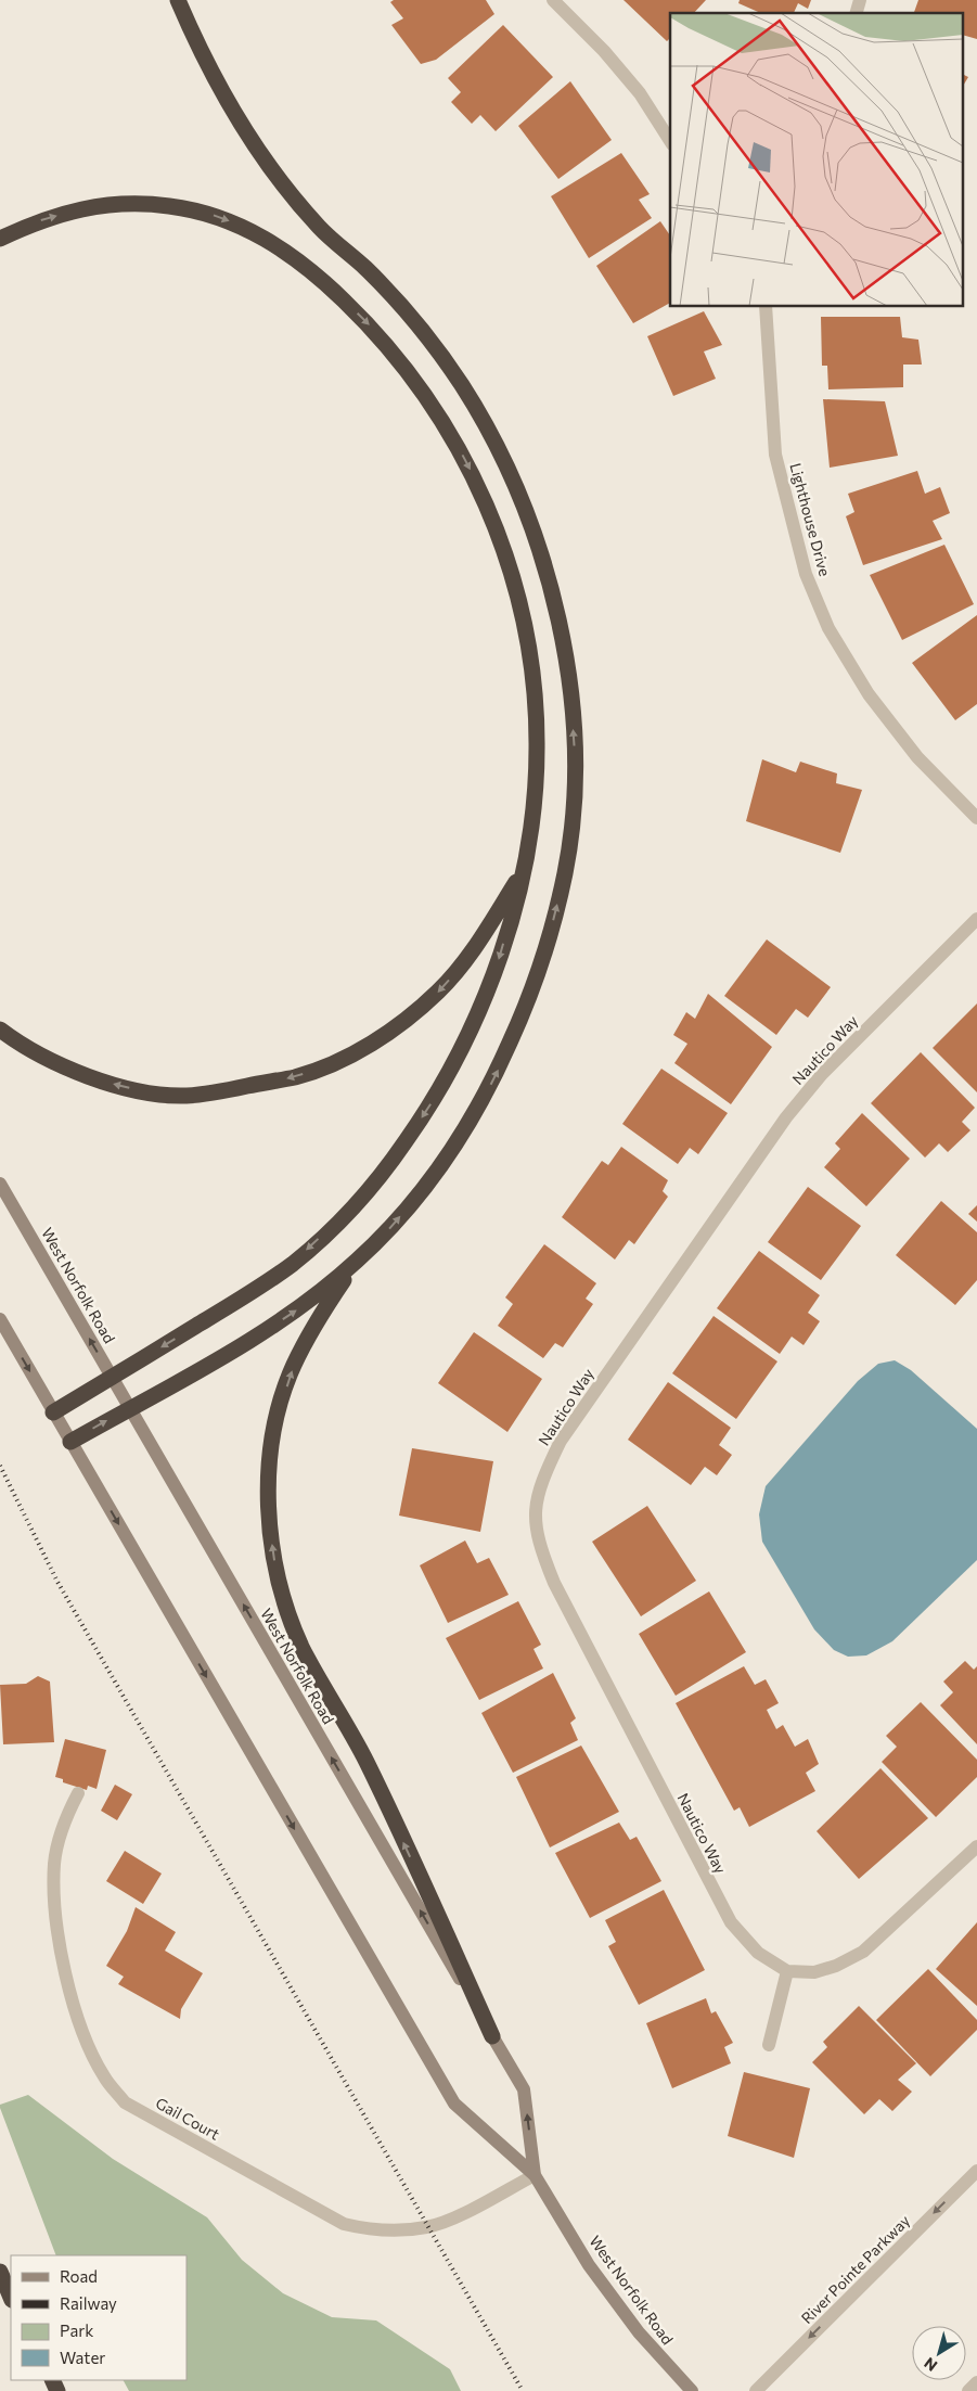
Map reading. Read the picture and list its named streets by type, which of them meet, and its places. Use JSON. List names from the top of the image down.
{
  "streets": {
    "street": [
      "Lighthouse Drive",
      "Nautico Way",
      "West Norfolk Road",
      "Gail Court",
      "River Pointe Parkway"
    ]
  },
  "crossings": [
    ["West Norfolk Road", "Gail Court"]
  ],
  "one_way": ["River Pointe Parkway"],
  "legend": [
    "Road",
    "Railway",
    "Park",
    "Water"
  ],
  "north": "bottom left"
}
